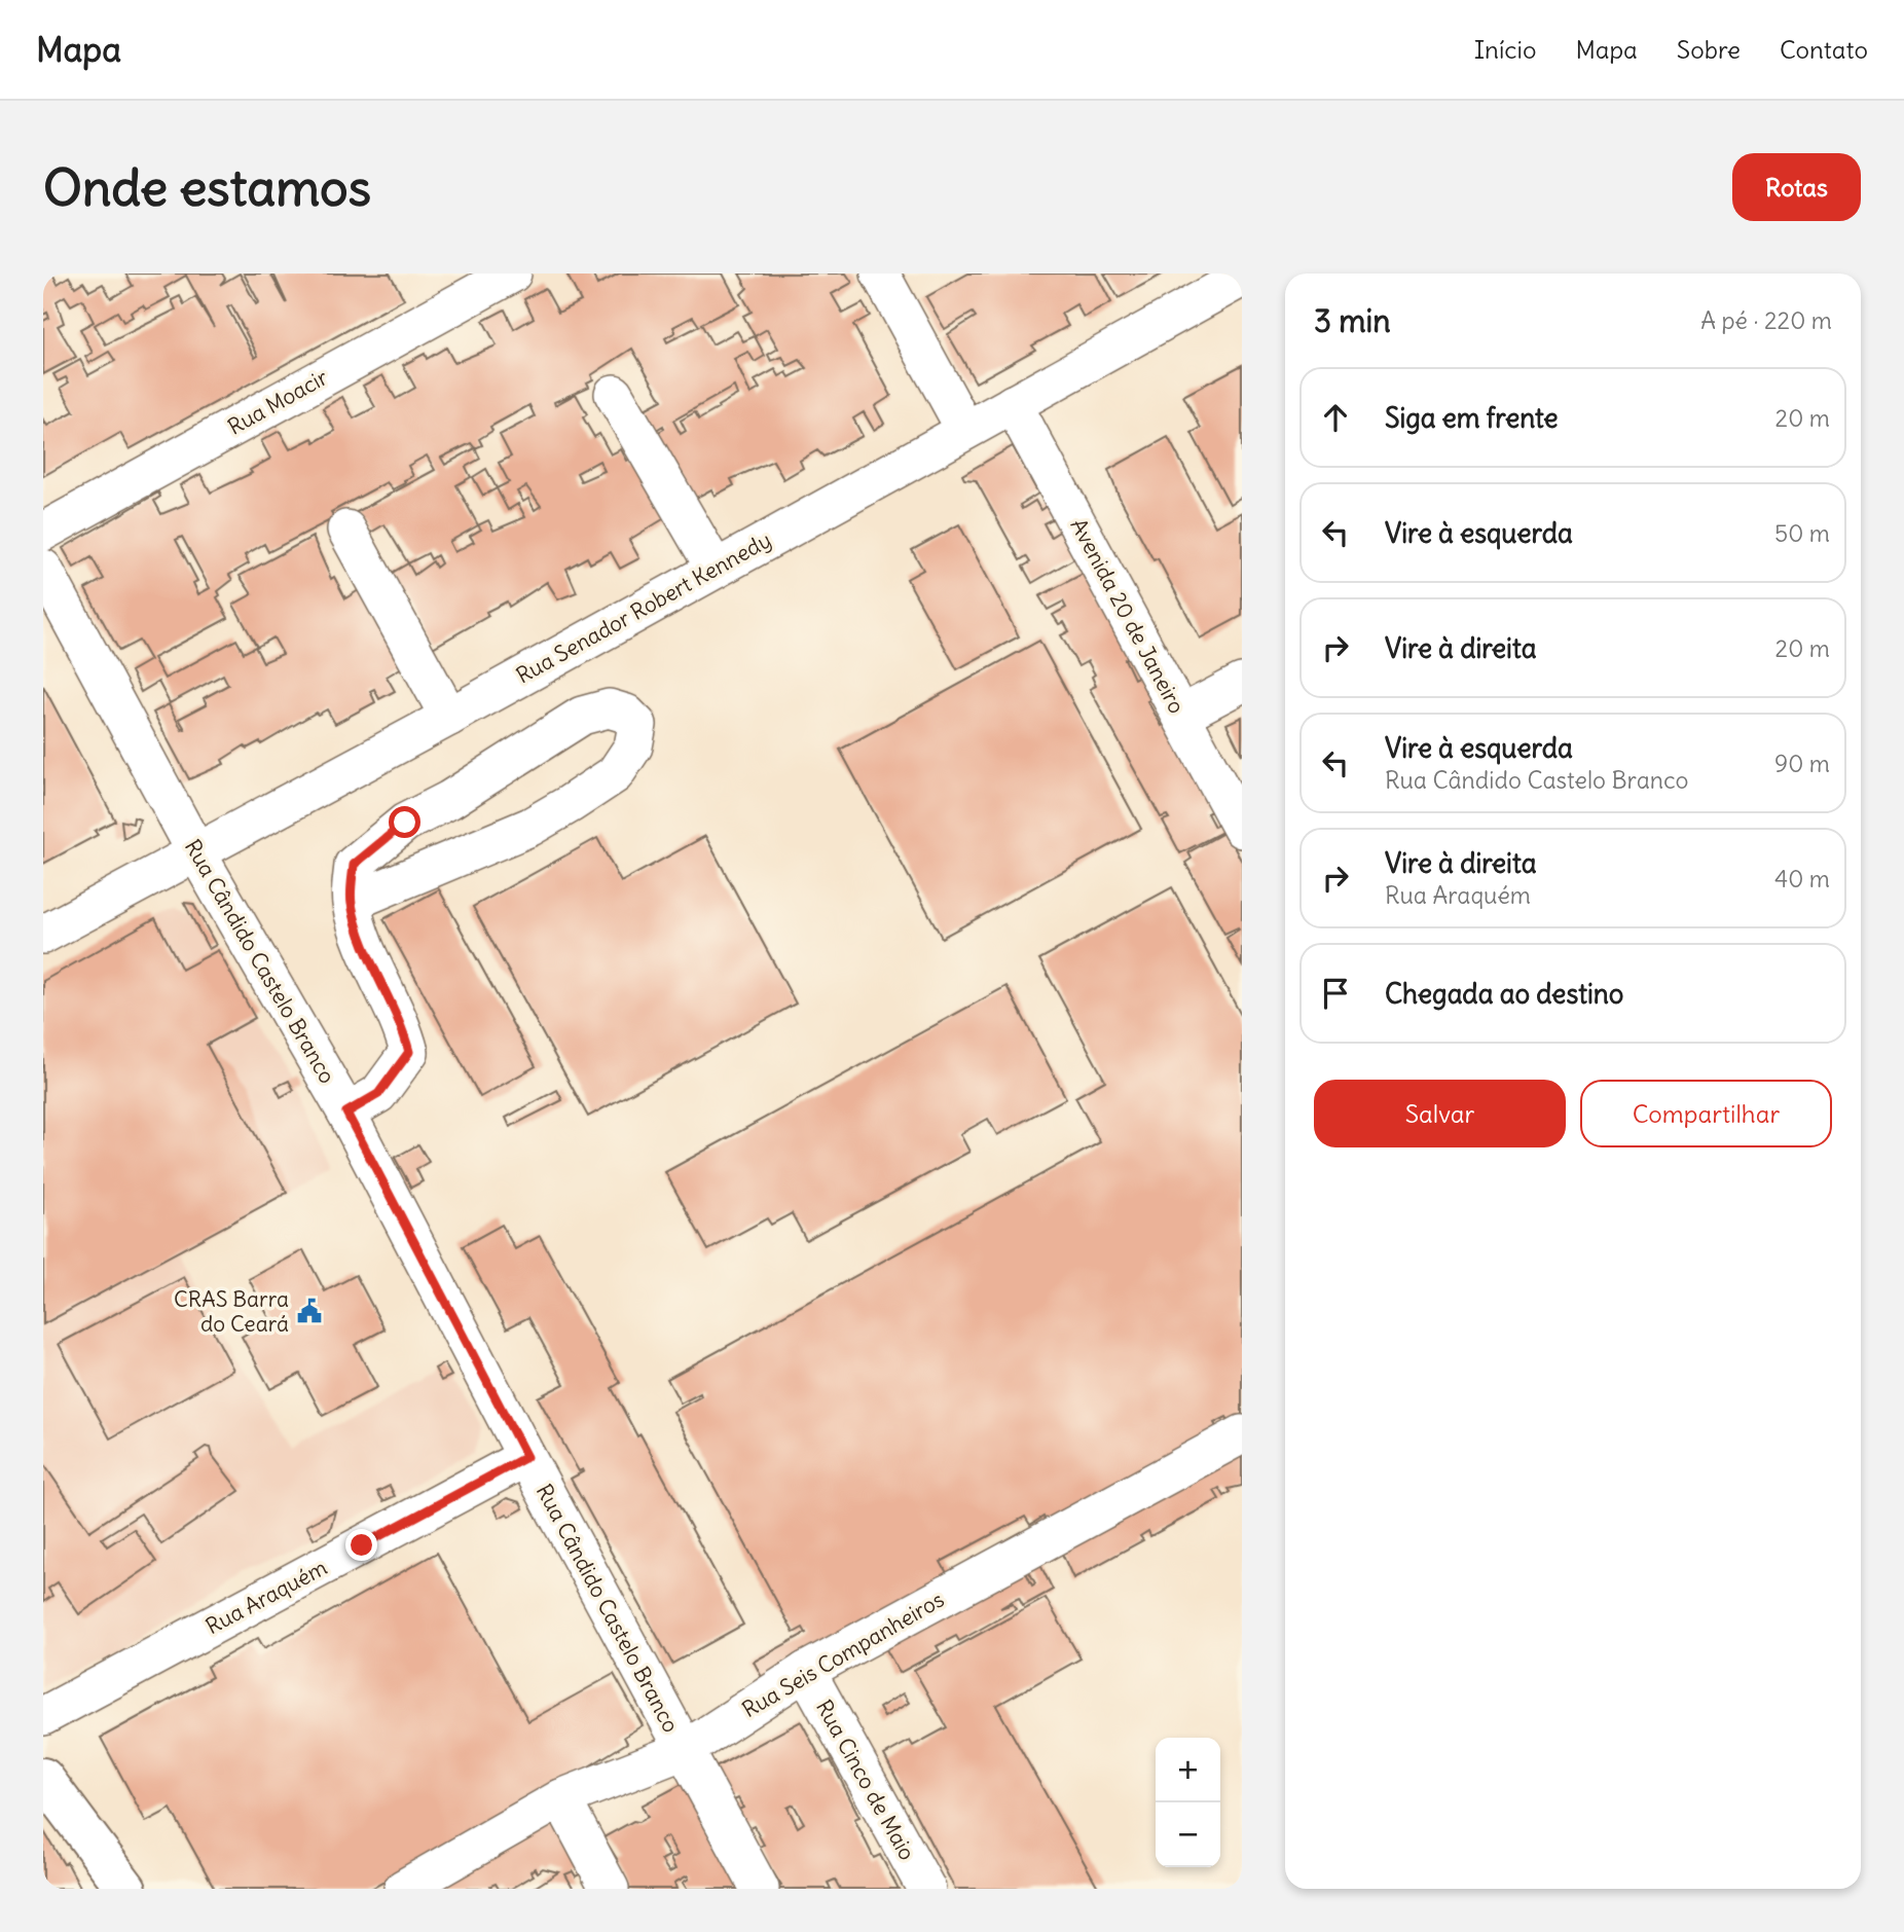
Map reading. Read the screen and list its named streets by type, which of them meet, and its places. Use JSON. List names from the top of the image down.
{
  "streets": {
    "street": [
      "Rua Moacir",
      "Rua Senador Robert Kennedy",
      "Avenida 20 de Janeiro",
      "Rua Cândido Castelo Branco",
      "Rua Araquém",
      "Rua Seis Companheiros",
      "Rua Cinco de Maio"
    ]
  },
  "crossings": [
    ["Rua Senador Robert Kennedy", "Avenida 20 de Janeiro"],
    ["Rua Senador Robert Kennedy", "Rua Cândido Castelo Branco"],
    ["Rua Cândido Castelo Branco", "Rua Araquém"],
    ["Rua Cândido Castelo Branco", "Rua Seis Companheiros"],
    ["Rua Seis Companheiros", "Rua Cinco de Maio"]
  ],
  "places": {
    "public building": ["CRAS Barra do Ceará"]
  },
  "page": {
    "header": "Mapa",
    "nav": [
      "Início",
      "Mapa",
      "Sobre",
      "Contato"
    ],
    "buttons": [
      "Rotas",
      ["Salvar", "Compartilhar"]
    ],
    "title": "Onde estamos",
    "heading": ["3 min", "A pé · 220 m"],
    "list": [
      ["Siga em frente", "20 m"],
      ["Vire à esquerda", "50 m"],
      ["Vire à direita", "20 m"],
      ["Vire à esquerda", "Rua Cândido Castelo Branco", "90 m"],
      ["Vire à direita", "Rua Araquém", "40 m"],
      "Chegada ao destino"
    ],
    "map_buttons": ["+", "−"]
  }
}
